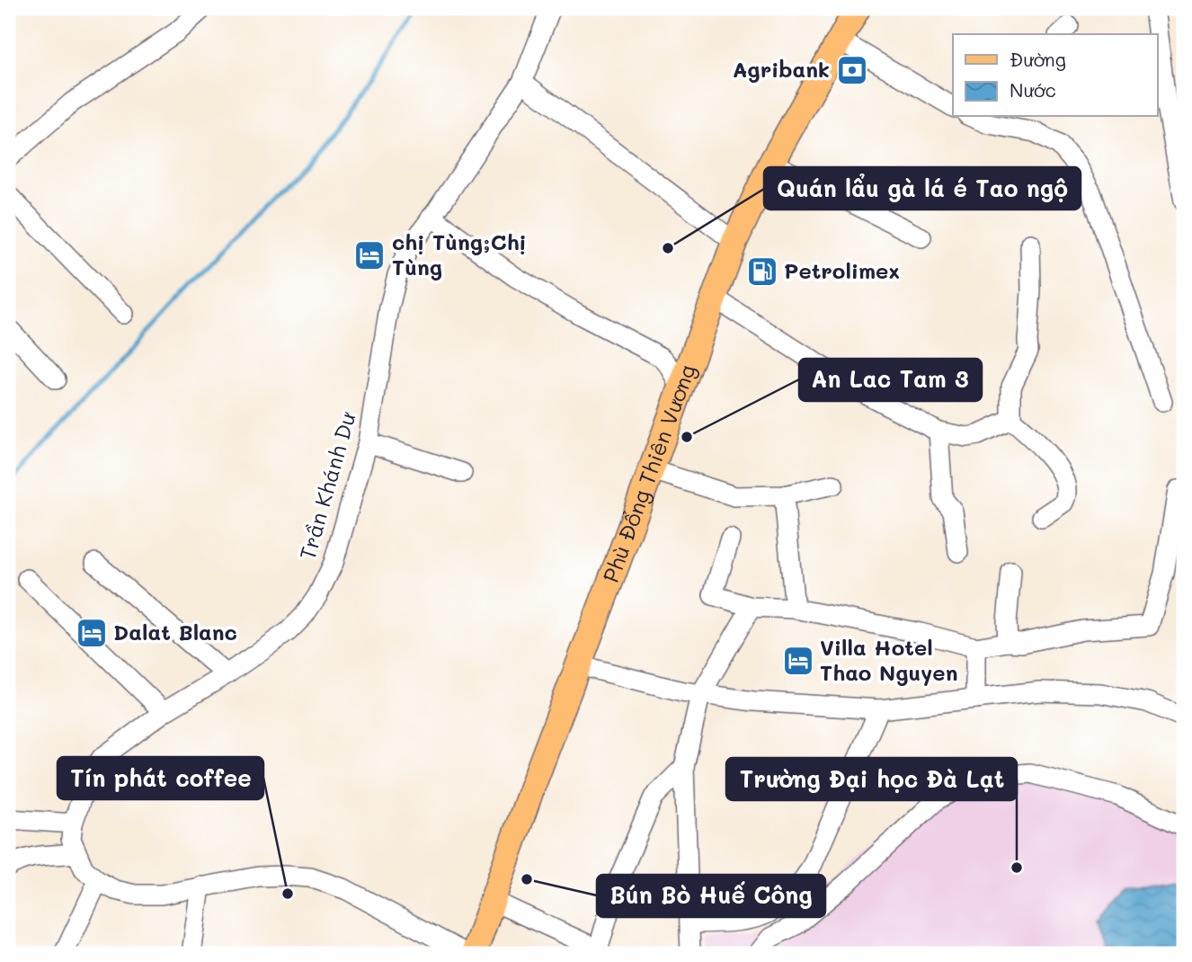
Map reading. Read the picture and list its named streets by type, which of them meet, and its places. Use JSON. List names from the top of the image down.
{
  "streets": {
    "main road": ["Phù Đổng Thiên Vương"],
    "street": ["Trần Khánh Dư"]
  },
  "places": {
    "bank": ["Agribank"],
    "other": [
      "Quán lẩu gà lá é Tao ngộ",
      "An Lac Tam 3",
      "Trường Đại học Đà Lạt",
      "Bún Bò Huế Công",
      "Tín phát coffee"
    ],
    "hotel": ["chị Tùng;Chị Tùng", "Dalat Blanc", "Villa Hotel Thao Nguyen"],
    "fuel station": ["Petrolimex"]
  },
  "legend": ["Đường", "Nước"]
}
